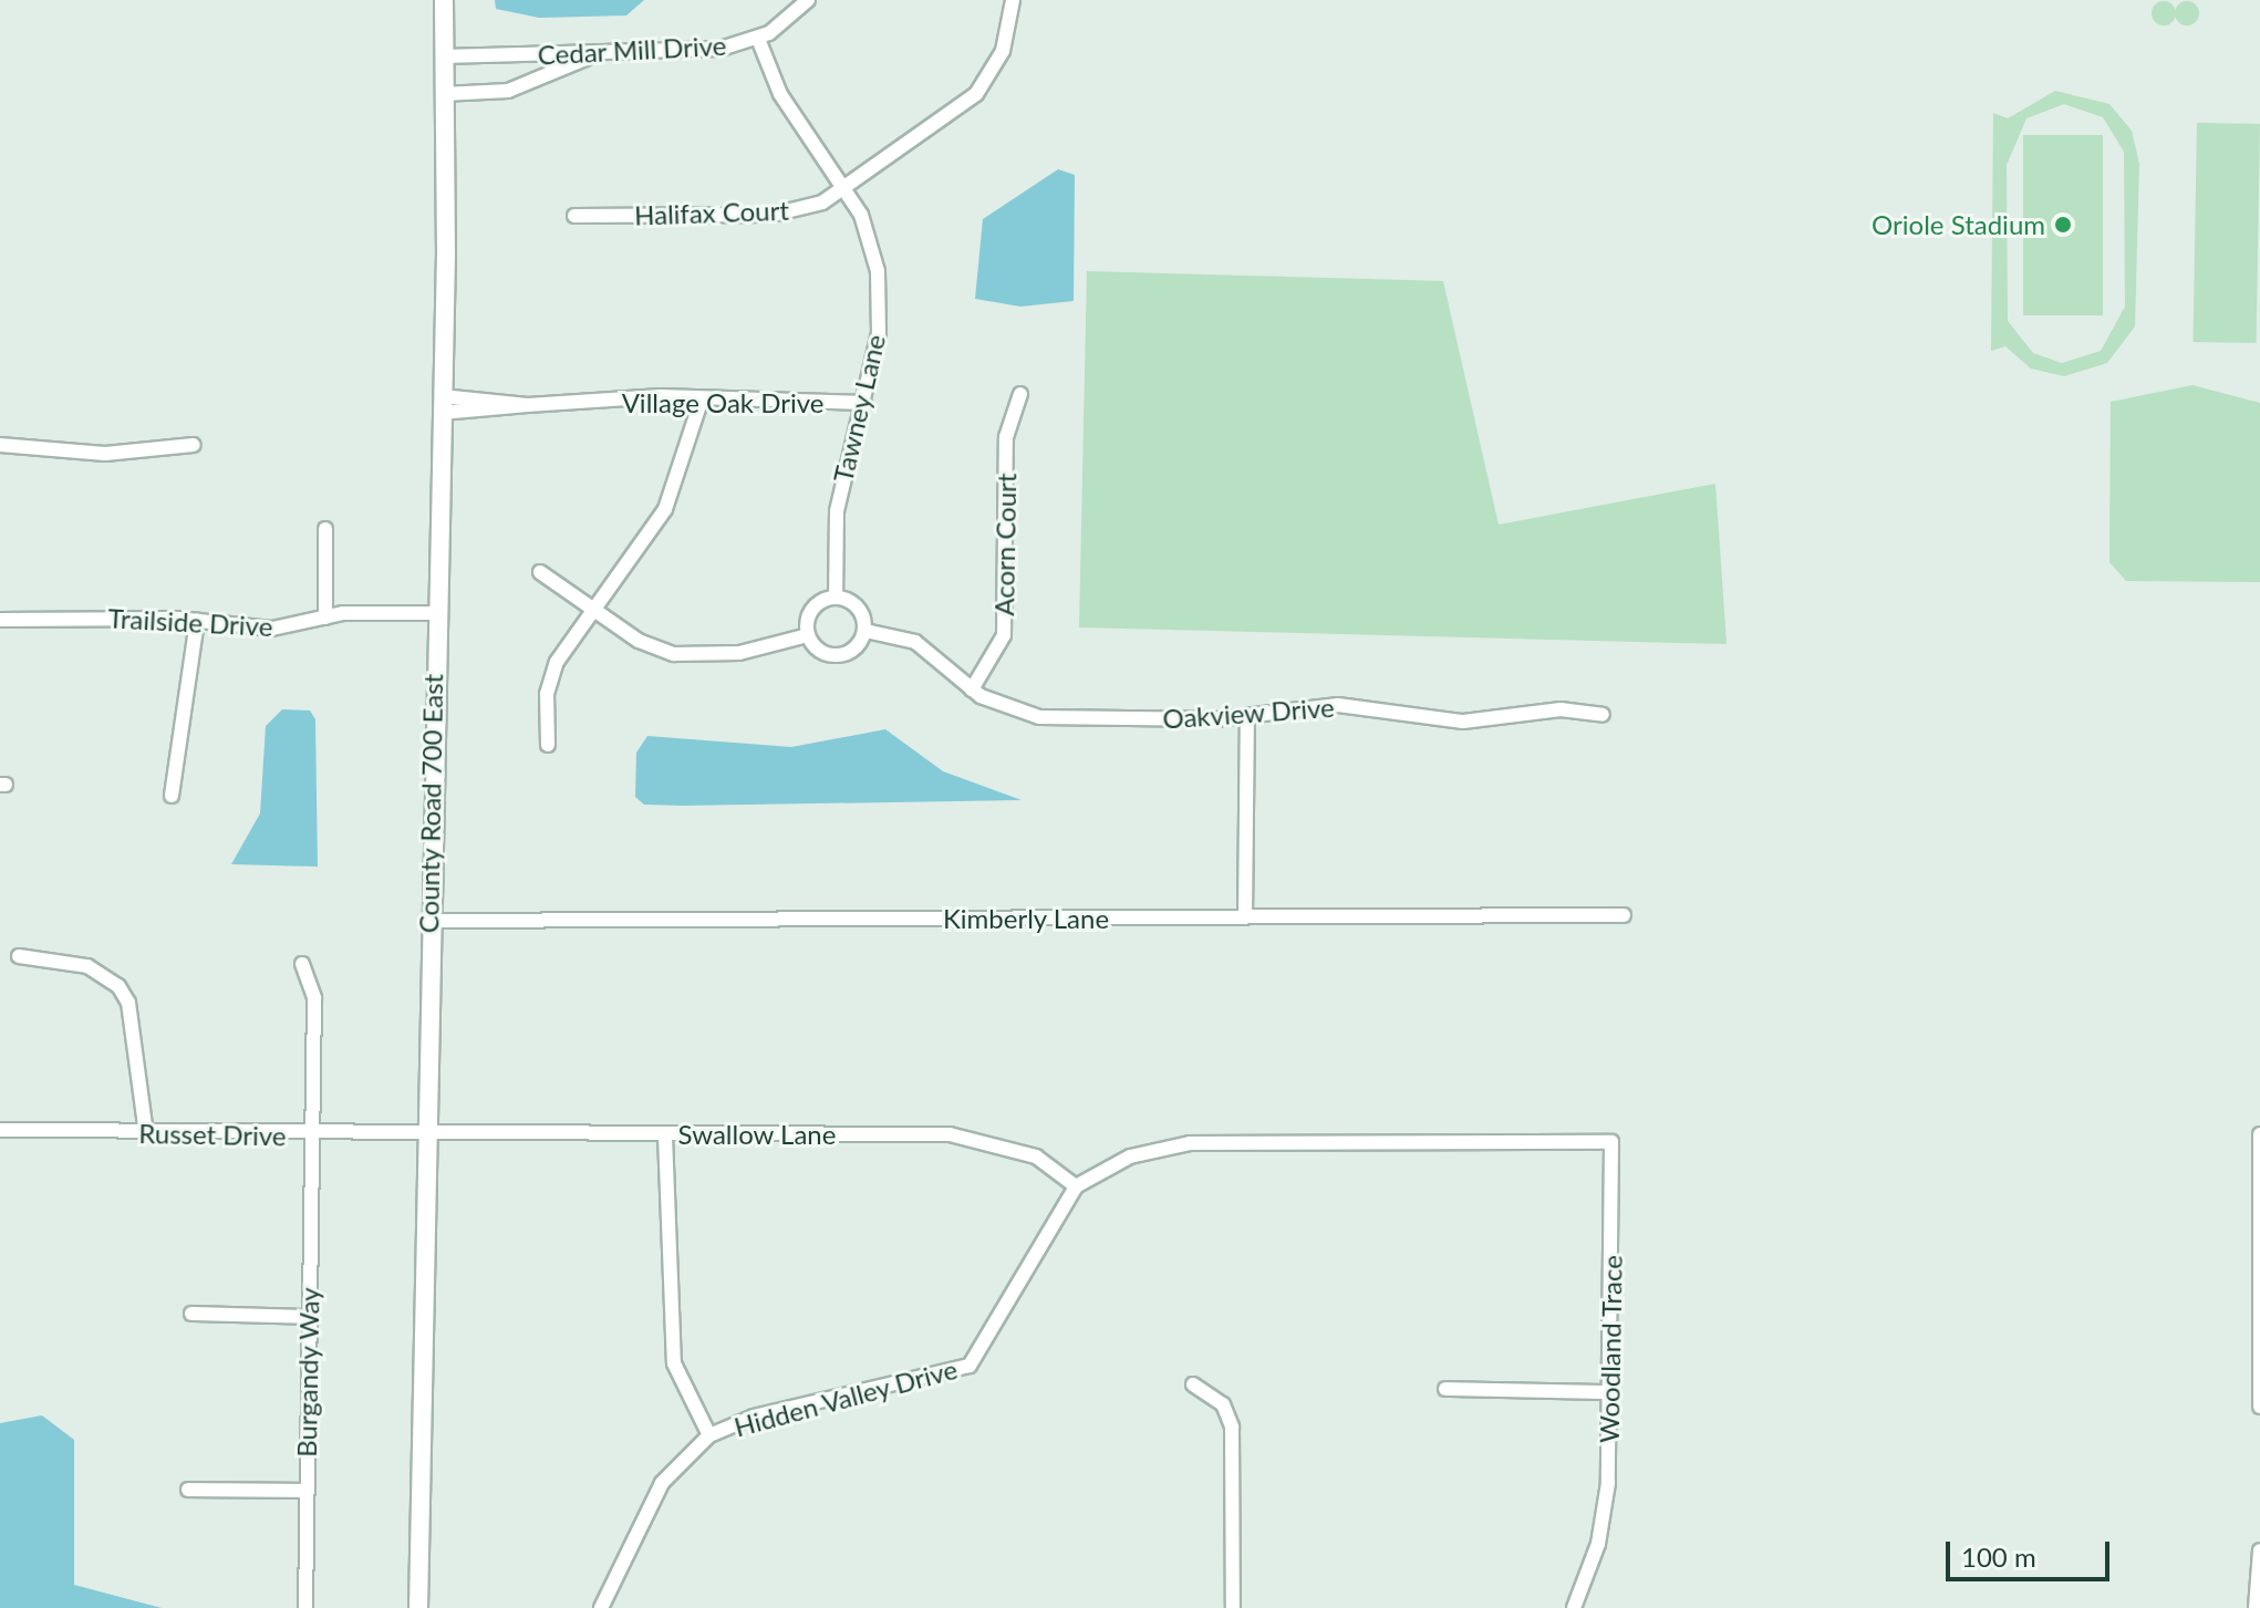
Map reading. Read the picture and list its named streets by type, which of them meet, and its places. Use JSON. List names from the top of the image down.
{
  "streets": {
    "main road": ["County Road 700 East"],
    "street": [
      "Cedar Mill Drive",
      "Halifax Court",
      "Village Oak Drive",
      "Tawney Lane",
      "Acorn Court",
      "Trailside Drive",
      "Oakview Drive",
      "Kimberly Lane",
      "Russet Drive",
      "Swallow Lane",
      "Woodland Trace",
      "Burgandy Way",
      "Hidden Valley Drive"
    ]
  },
  "crossings": [
    ["Cedar Mill Drive", "Tawney Lane"],
    ["Cedar Mill Drive", "County Road 700 East"],
    ["Halifax Court", "Tawney Lane"],
    ["Village Oak Drive", "Tawney Lane"],
    ["Village Oak Drive", "County Road 700 East"],
    ["Tawney Lane", "Oakview Drive"],
    ["Acorn Court", "Oakview Drive"],
    ["Trailside Drive", "County Road 700 East"],
    ["County Road 700 East", "Kimberly Lane"],
    ["County Road 700 East", "Russet Drive"],
    ["County Road 700 East", "Swallow Lane"],
    ["Russet Drive", "Swallow Lane"],
    ["Russet Drive", "Burgandy Way"],
    ["Swallow Lane", "Woodland Trace"],
    ["Swallow Lane", "Hidden Valley Drive"],
    ["Woodland Trace", "Hidden Valley Drive"]
  ],
  "places": ["Oriole Stadium"],
  "scale_bar": "100 m"
}
